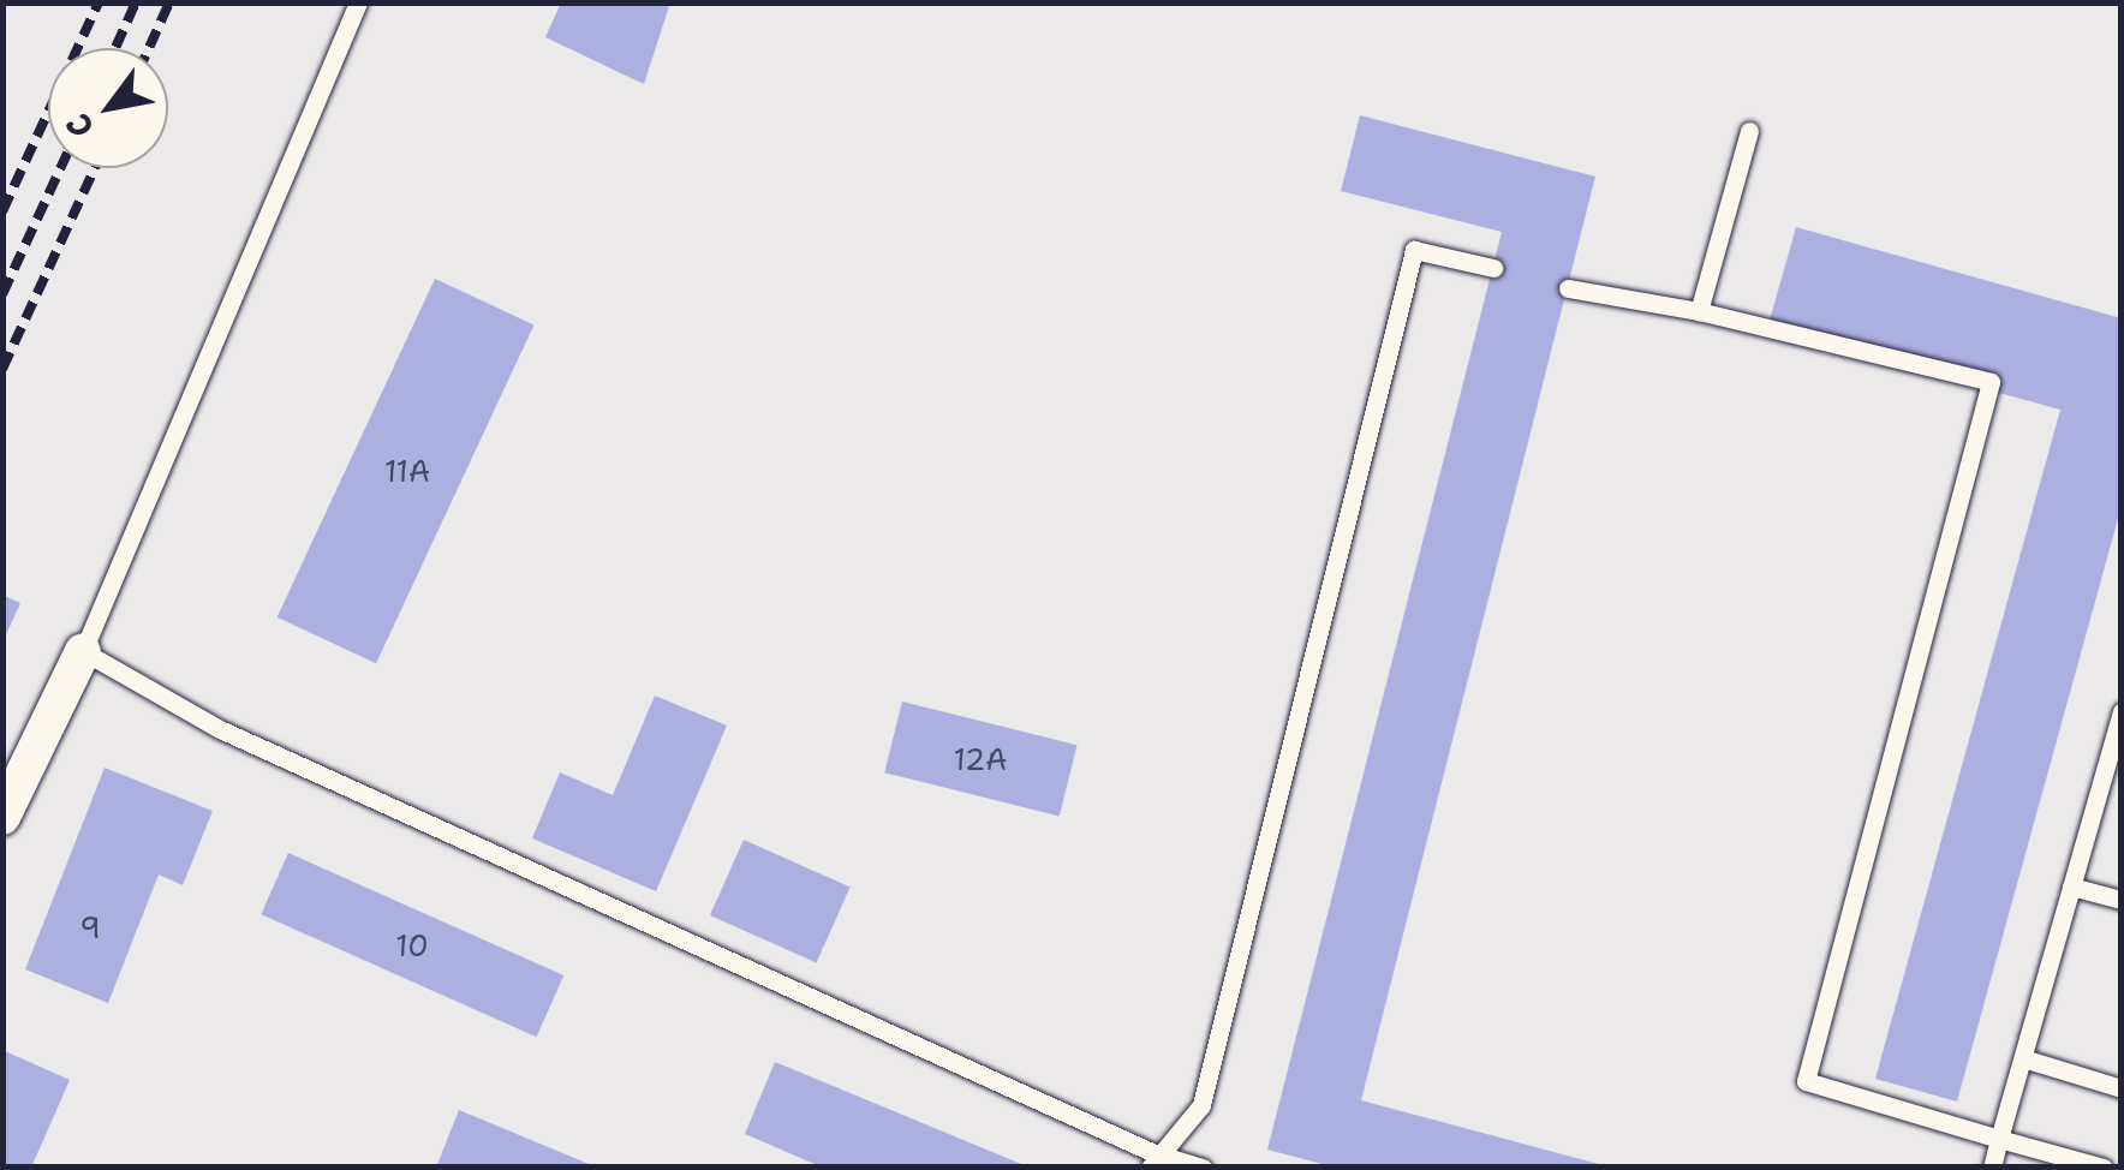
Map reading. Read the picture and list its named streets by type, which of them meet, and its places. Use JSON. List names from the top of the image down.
{
  "house_numbers": [
    "11А",
    "12А",
    "9",
    "10"
  ],
  "north": "bottom left"
}
